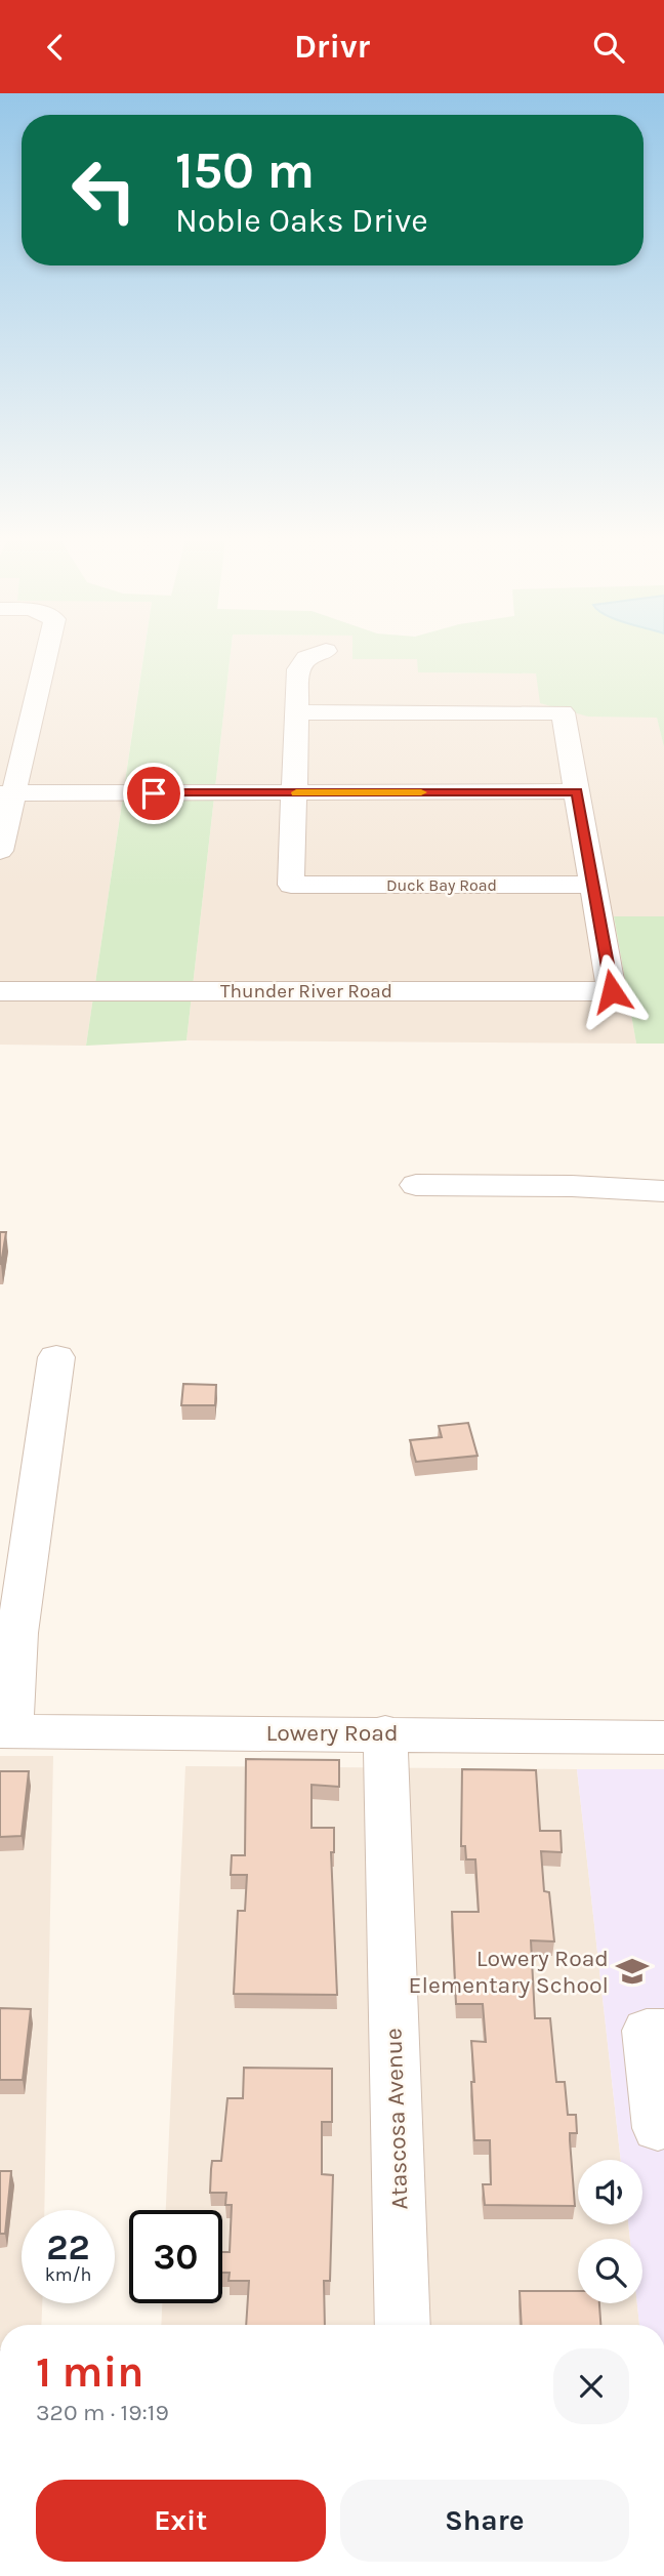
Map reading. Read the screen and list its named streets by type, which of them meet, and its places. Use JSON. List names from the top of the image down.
{
  "streets": {
    "street": [
      "Duck Bay Road",
      "Thunder River Road",
      "Lowery Road",
      "Atascosa Avenue"
    ]
  },
  "crossings": [
    ["Duck Bay Road", "Thunder River Road"],
    ["Lowery Road", "Atascosa Avenue"]
  ],
  "places": {
    "school or university": ["Lowery Road Elementary School"]
  },
  "page": {
    "header": "Drivr",
    "turn": ["150 m", "Noble Oaks Drive"],
    "speed": "22 km/h",
    "limit": "30",
    "heading": ["1 min", "320 m · 19:19"],
    "buttons": ["Exit", "Share"]
  }
}
